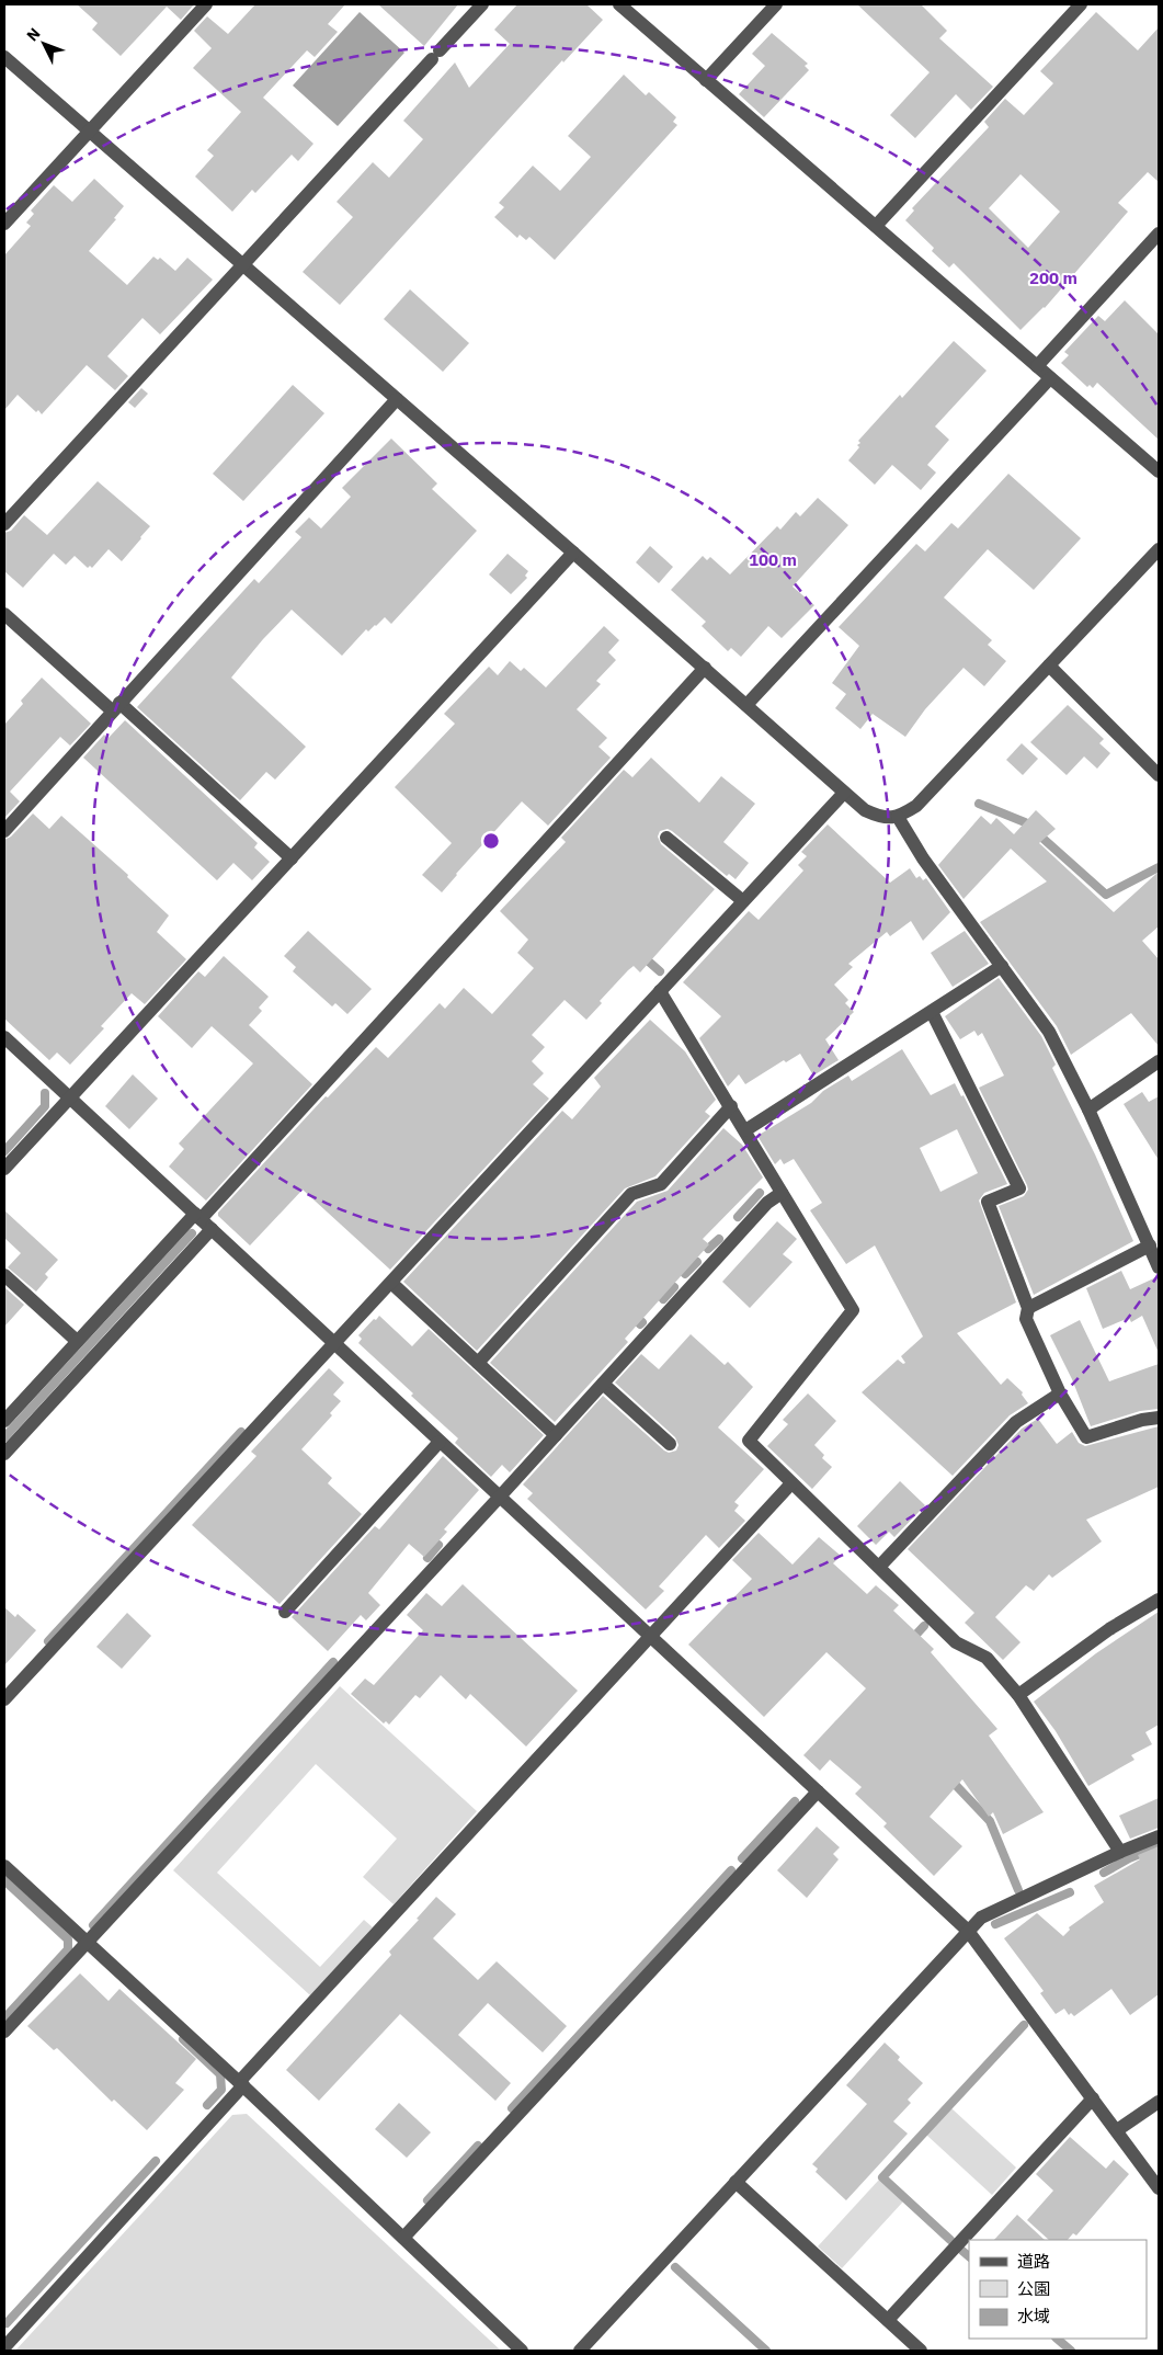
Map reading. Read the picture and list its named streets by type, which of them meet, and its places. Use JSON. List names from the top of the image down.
{
  "legend": ["道路", "公園", "水域"],
  "north": "top left",
  "rings": ["200 m", "100 m"]
}
